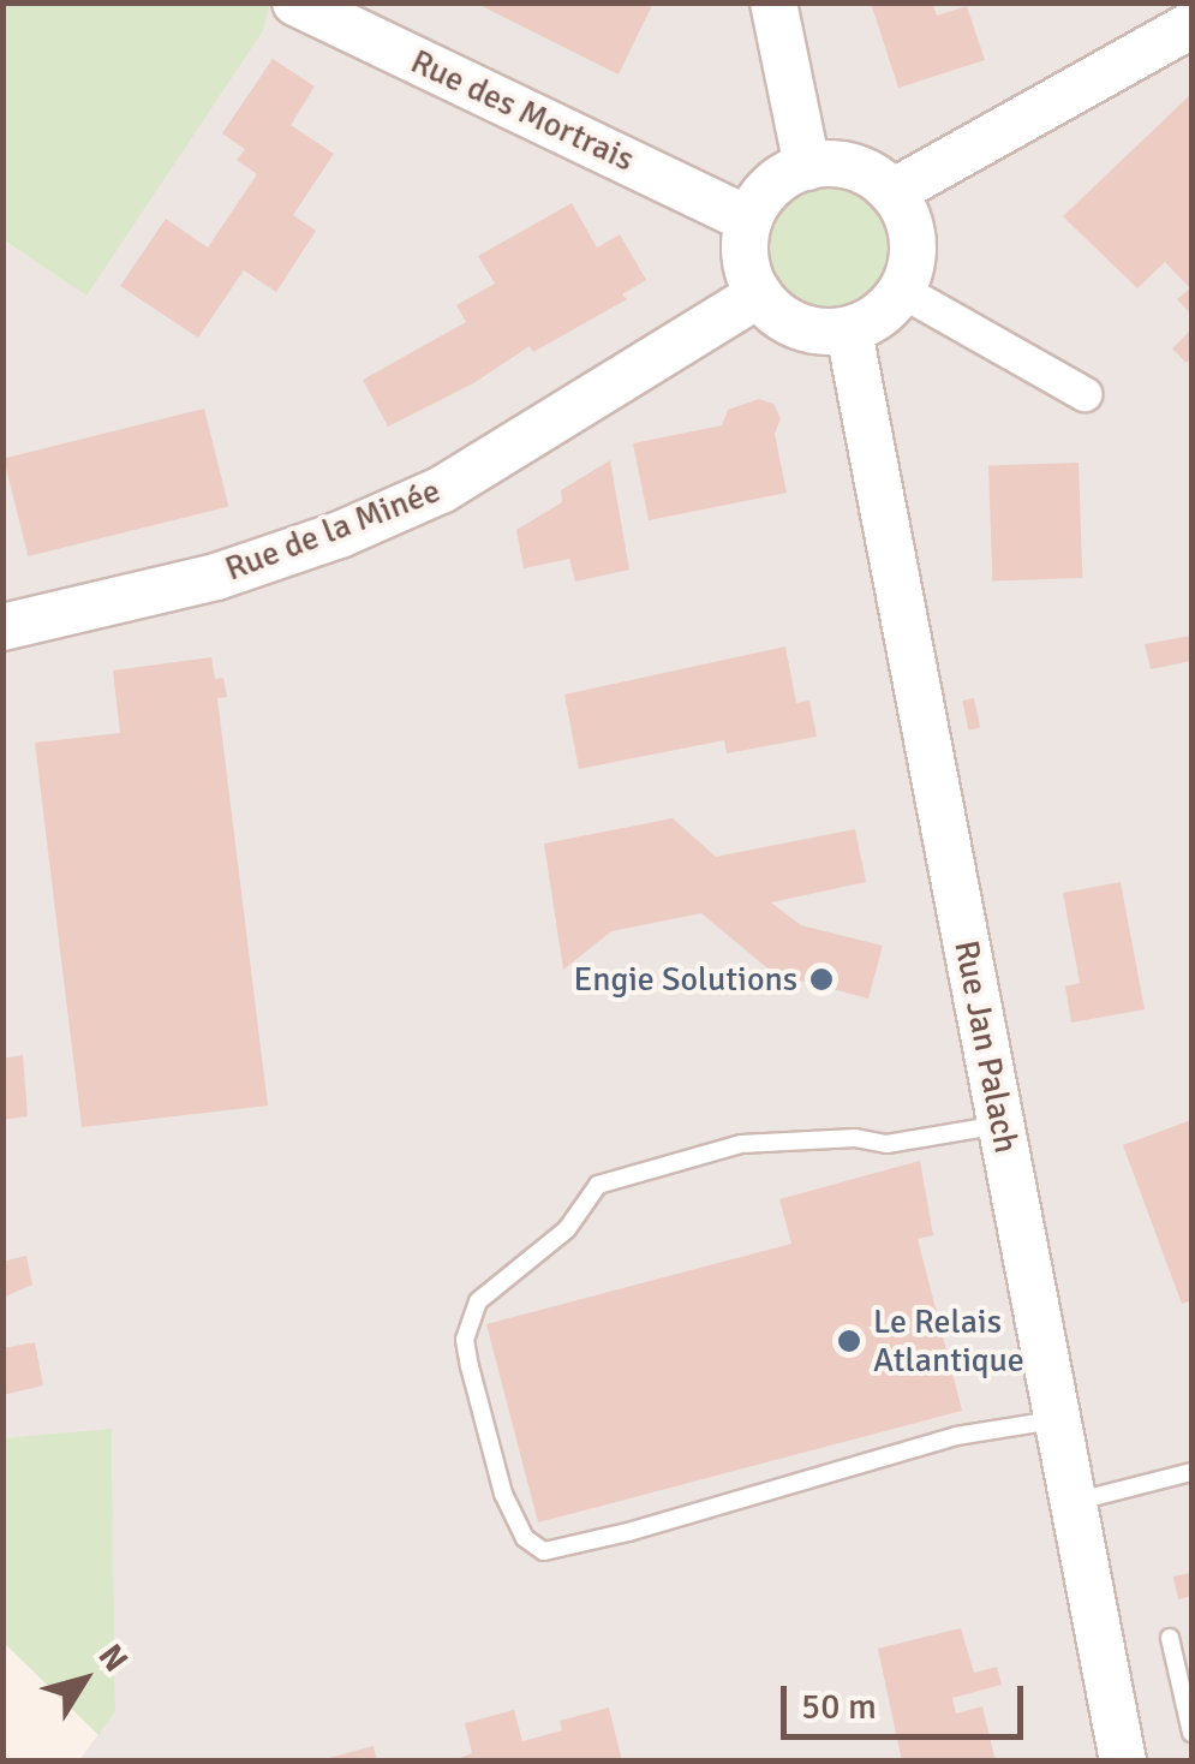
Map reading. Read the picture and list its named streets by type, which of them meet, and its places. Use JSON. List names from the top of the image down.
{
  "streets": {
    "street": ["Rue des Mortrais", "Rue de la Minée", "Rue Jan Palach"]
  },
  "crossings": [
    ["Rue des Mortrais", "Rue de la Minée"],
    ["Rue des Mortrais", "Rue Jan Palach"],
    ["Rue de la Minée", "Rue Jan Palach"]
  ],
  "places": ["Engie Solutions", "Le Relais Atlantique"],
  "scale_bar": "50 m",
  "north": "top right"
}
